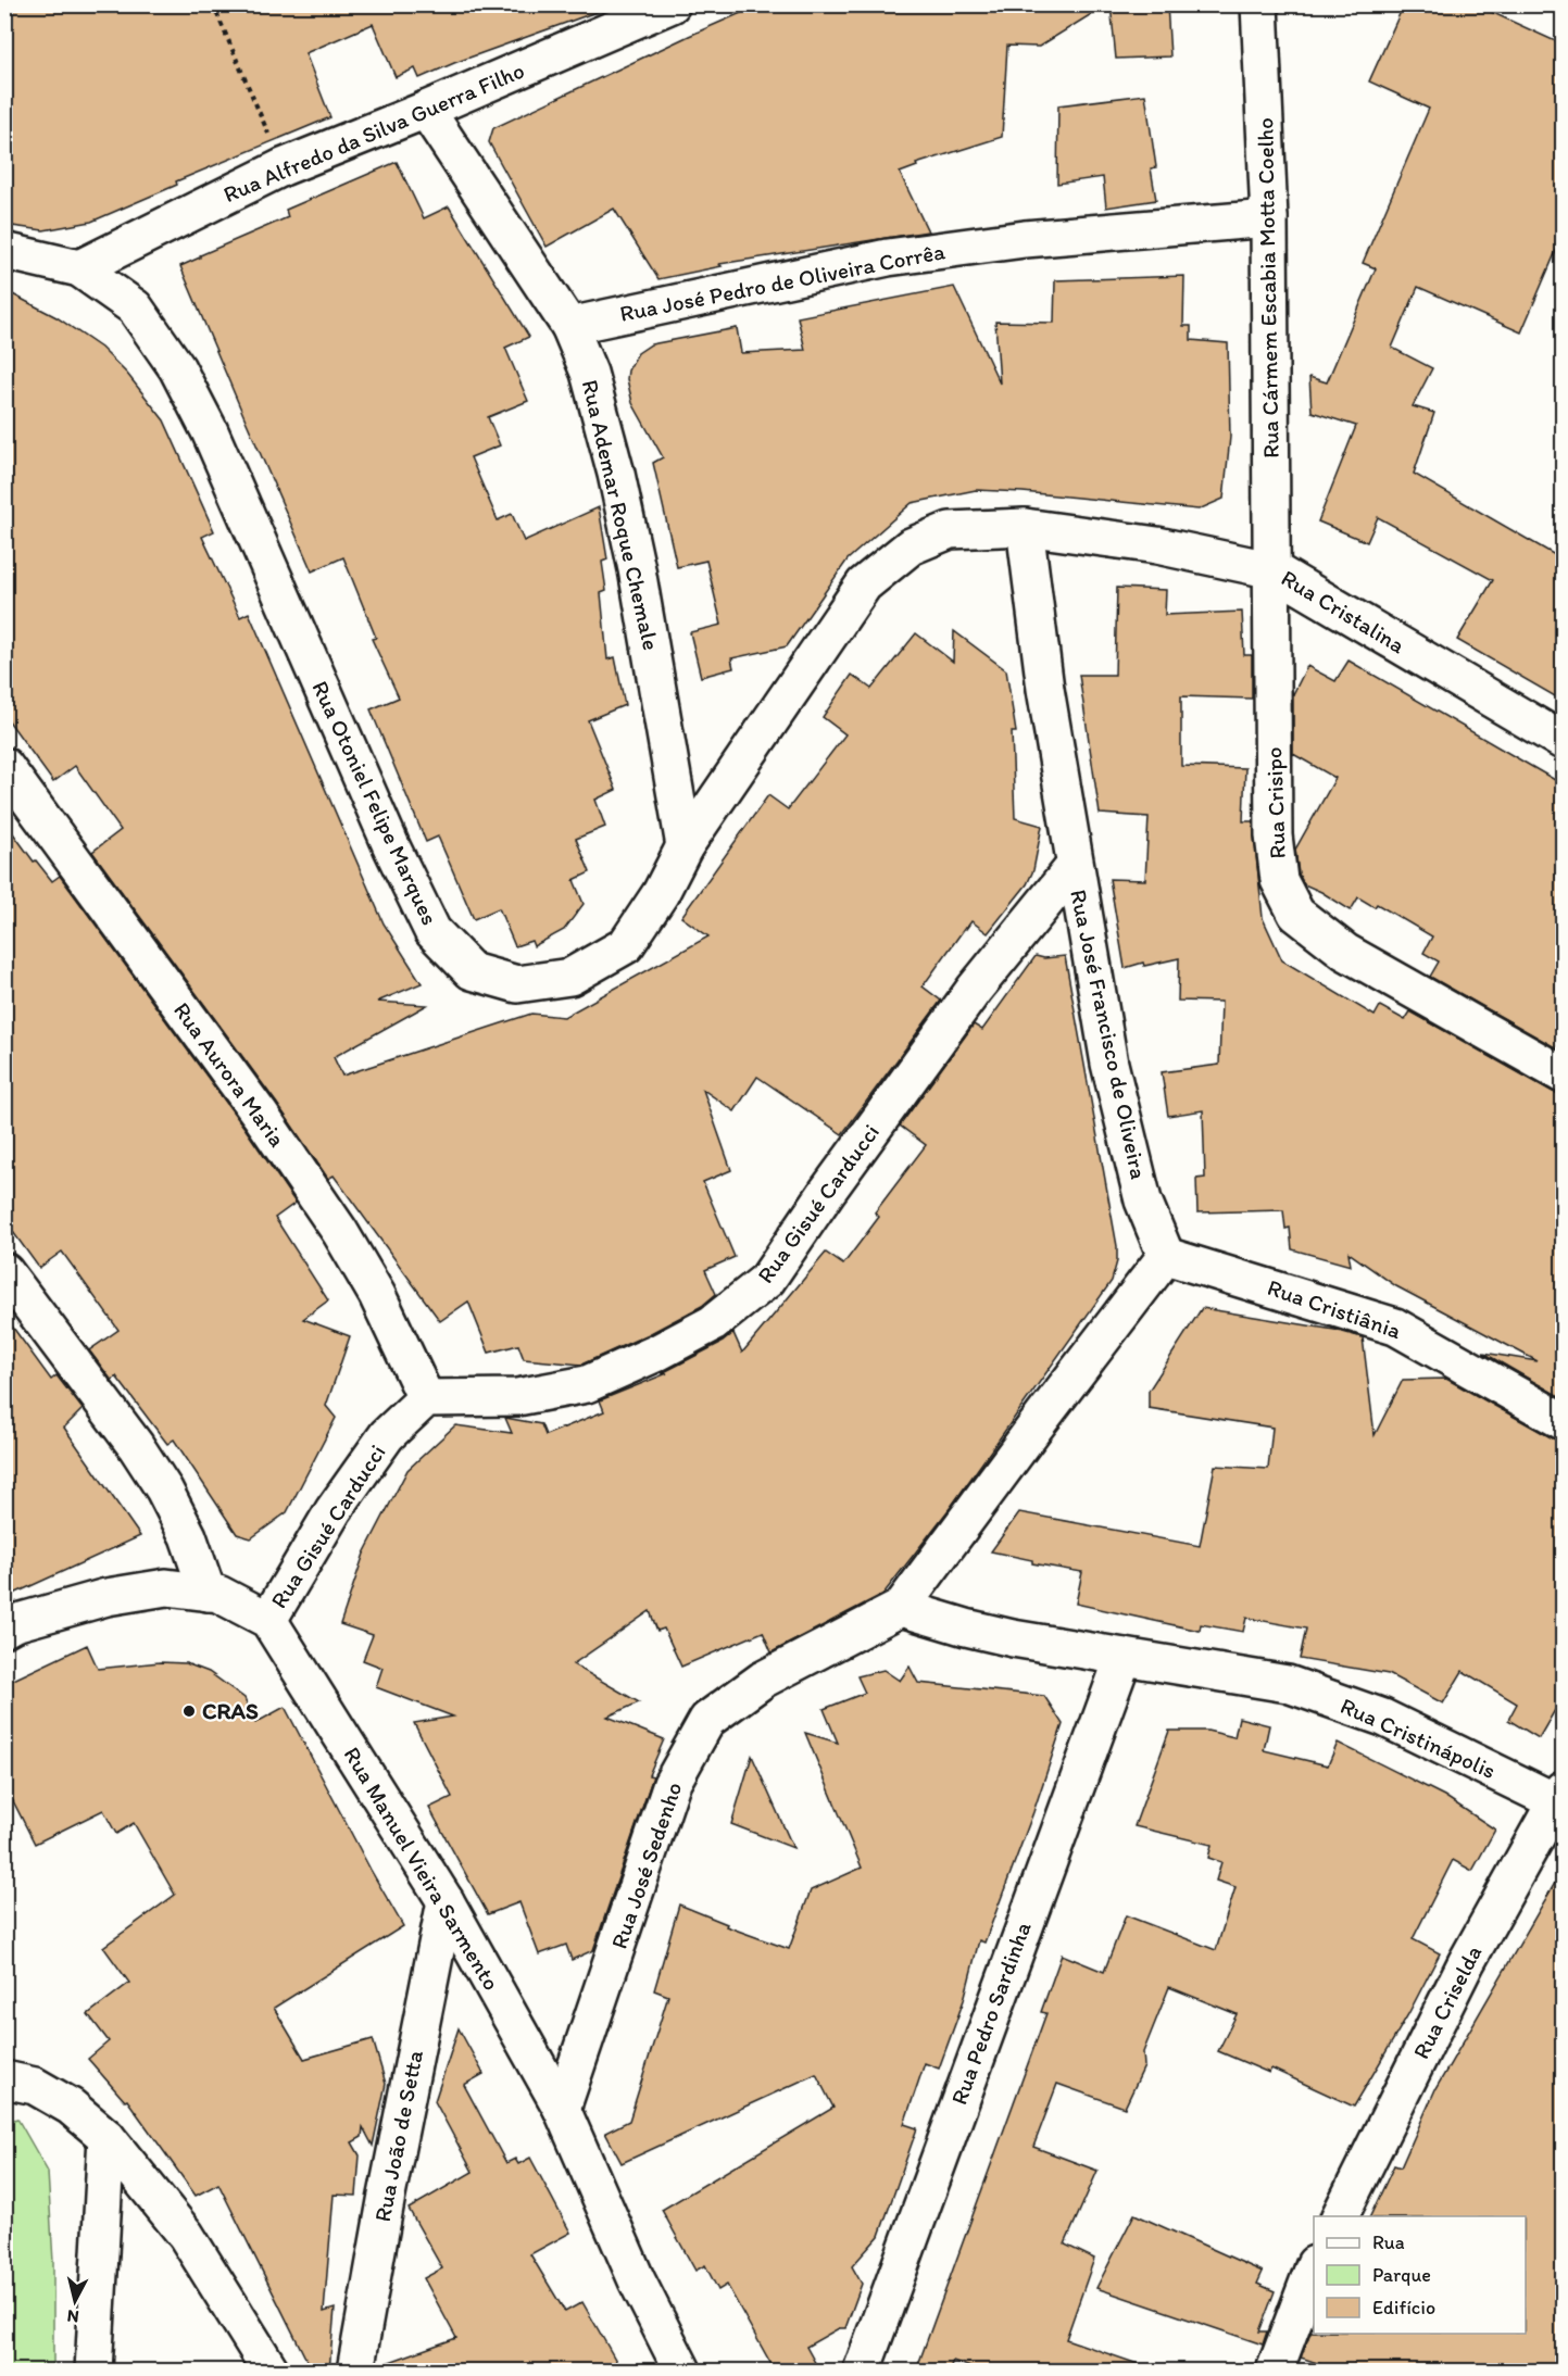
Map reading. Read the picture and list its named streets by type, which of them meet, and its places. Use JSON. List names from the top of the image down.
{
  "streets": {
    "street": [
      "Rua Alfredo da Silva Guerra Filho",
      "Rua José Pedro de Oliveira Corrêa",
      "Rua Cármem Escabia Motta Coelho",
      "Rua Ademar Roque Chemale",
      "Rua Cristalina",
      "Rua Otoniel Felipe Marques",
      "Rua Crisipo",
      "Rua José Francisco de Oliveira",
      "Rua Aurora Maria",
      "Rua Gisué Carducci",
      "Rua Cristiânia",
      "Rua Cristinápolis",
      "Rua José Sedenho",
      "Rua Manuel Vieira Sarmento",
      "Rua Criselda",
      "Rua Pedro Sardinha",
      "Rua João de Setta"
    ]
  },
  "crossings": [
    ["Rua Alfredo da Silva Guerra Filho", "Rua Ademar Roque Chemale"],
    ["Rua Alfredo da Silva Guerra Filho", "Rua Otoniel Felipe Marques"],
    ["Rua José Pedro de Oliveira Corrêa", "Rua Cármem Escabia Motta Coelho"],
    ["Rua José Pedro de Oliveira Corrêa", "Rua Ademar Roque Chemale"],
    ["Rua Cármem Escabia Motta Coelho", "Rua Cristalina"],
    ["Rua Cármem Escabia Motta Coelho", "Rua Crisipo"],
    ["Rua Ademar Roque Chemale", "Rua Otoniel Felipe Marques"],
    ["Rua Cristalina", "Rua Otoniel Felipe Marques"],
    ["Rua Cristalina", "Rua Crisipo"],
    ["Rua Cristalina", "Rua José Francisco de Oliveira"],
    ["Rua Otoniel Felipe Marques", "Rua José Francisco de Oliveira"],
    ["Rua José Francisco de Oliveira", "Rua Gisué Carducci"],
    ["Rua José Francisco de Oliveira", "Rua Cristiânia"],
    ["Rua Aurora Maria", "Rua Gisué Carducci"],
    ["Rua Gisué Carducci", "Rua Manuel Vieira Sarmento"],
    ["Rua Cristinápolis", "Rua Criselda"],
    ["Rua Cristinápolis", "Rua Pedro Sardinha"],
    ["Rua José Sedenho", "Rua Manuel Vieira Sarmento"],
    ["Rua Manuel Vieira Sarmento", "Rua João de Setta"]
  ],
  "places": ["CRAS"],
  "legend": ["Rua", "Parque", "Edifício"],
  "north": "bottom"
}
